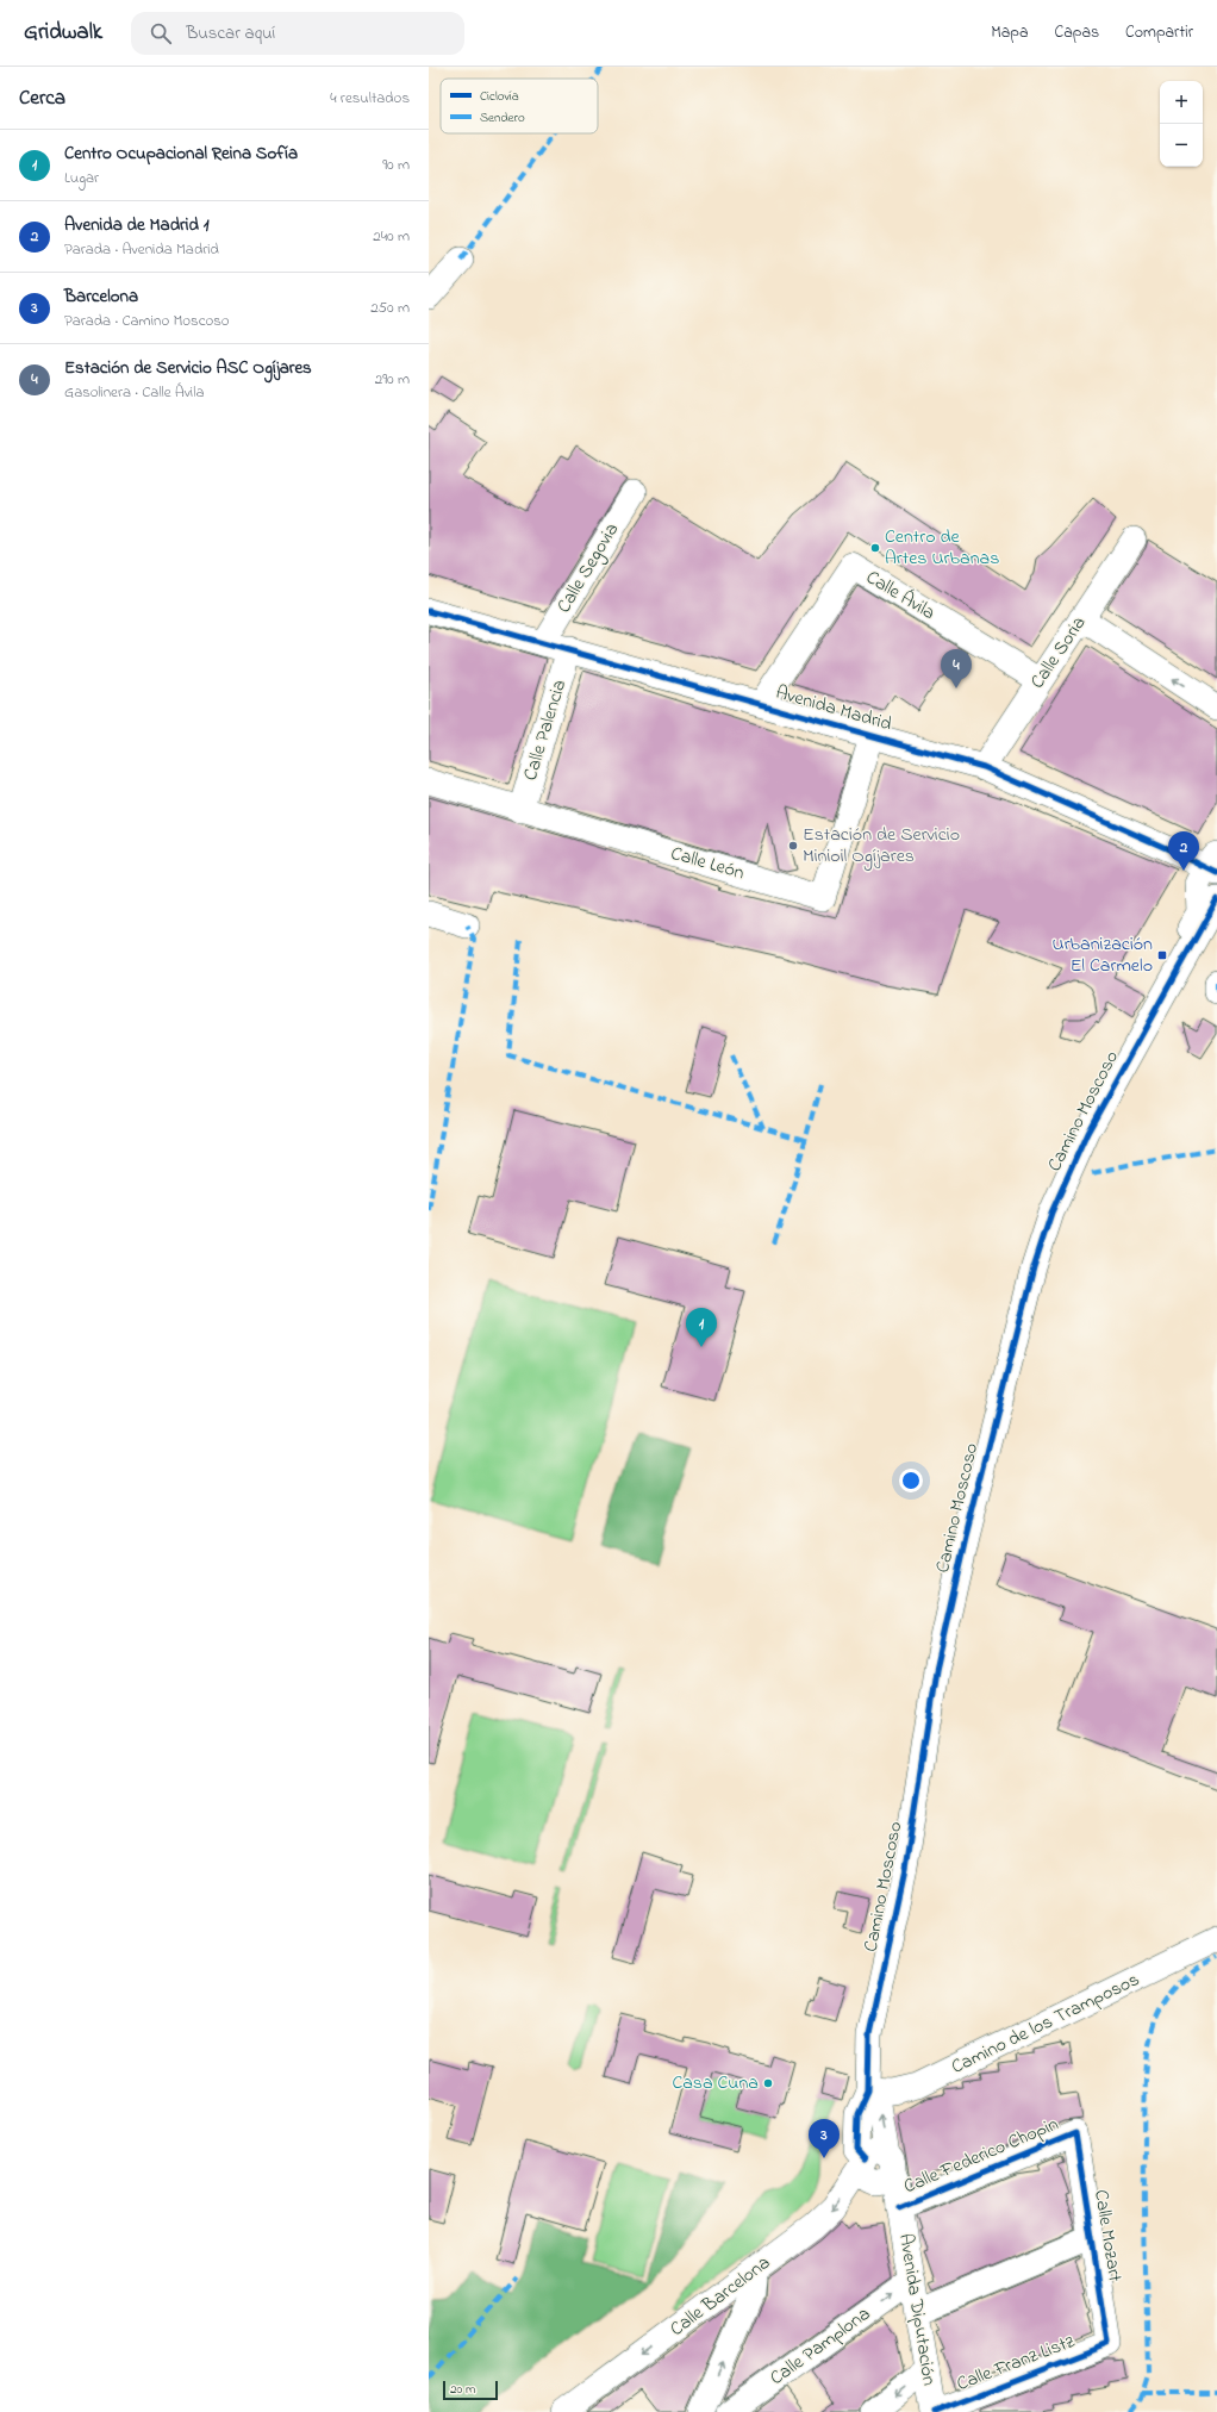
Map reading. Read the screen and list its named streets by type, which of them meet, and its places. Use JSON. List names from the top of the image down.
{
  "streets": {
    "street": [
      "Calle Segovia",
      "Calle Ávila",
      "Calle Soria",
      "Avenida Madrid",
      "Calle Palencia",
      "Calle León",
      "Camino Moscoso",
      "Camino de los Tramposos",
      "Calle Federico Chopin",
      "Calle Mozart",
      "Calle Barcelona",
      "Avenida Diputación",
      "Calle Pamplona",
      "Calle Franz Listz"
    ]
  },
  "crossings": [
    ["Calle Segovia", "Avenida Madrid"],
    ["Calle Ávila", "Calle Soria"],
    ["Calle Ávila", "Avenida Madrid"],
    ["Calle Soria", "Avenida Madrid"],
    ["Avenida Madrid", "Calle Palencia"],
    ["Avenida Madrid", "Calle León"],
    ["Calle Palencia", "Calle León"],
    ["Camino Moscoso", "Camino de los Tramposos"],
    ["Camino Moscoso", "Calle Barcelona"],
    ["Camino Moscoso", "Avenida Diputación"],
    ["Calle Federico Chopin", "Calle Mozart"],
    ["Calle Federico Chopin", "Avenida Diputación"],
    ["Calle Mozart", "Calle Franz Listz"],
    ["Calle Barcelona", "Avenida Diputación"],
    ["Avenida Diputación", "Calle Pamplona"],
    ["Avenida Diputación", "Calle Franz Listz"]
  ],
  "places": {
    "other": ["Centro de Artes Urbanas", "Estación de Servicio Minioil Ogíjares", "Casa Cuna"],
    "transit": ["Urbanización El Carmelo"]
  },
  "legend": ["Ciclovía", "Sendero"],
  "scale_bar": "20 m",
  "page": {
    "header": "Gridwalk",
    "search": "Buscar aquí",
    "nav": ["Mapa", "Capas", "Compartir"],
    "heading": ["Cerca", "4 resultados"],
    "map_buttons": ["+", "−"],
    "list": [
      {
        "mark": "1",
        "name": "Centro Ocupacional Reina Sofía",
        "note": "Lugar",
        "value": "90 m"
      },
      {
        "mark": "2",
        "name": "Avenida de Madrid 1",
        "note": "Parada · Avenida Madrid",
        "value": "240 m"
      },
      {
        "mark": "3",
        "name": "Barcelona",
        "note": "Parada · Camino Moscoso",
        "value": "250 m"
      },
      {
        "mark": "4",
        "name": "Estación de Servicio ASC Ogíjares",
        "note": "Gasolinera · Calle Ávila",
        "value": "290 m"
      }
    ],
    "pins": [
      "4",
      "2",
      "1",
      "3"
    ],
    "scale": "20 m"
  }
}
